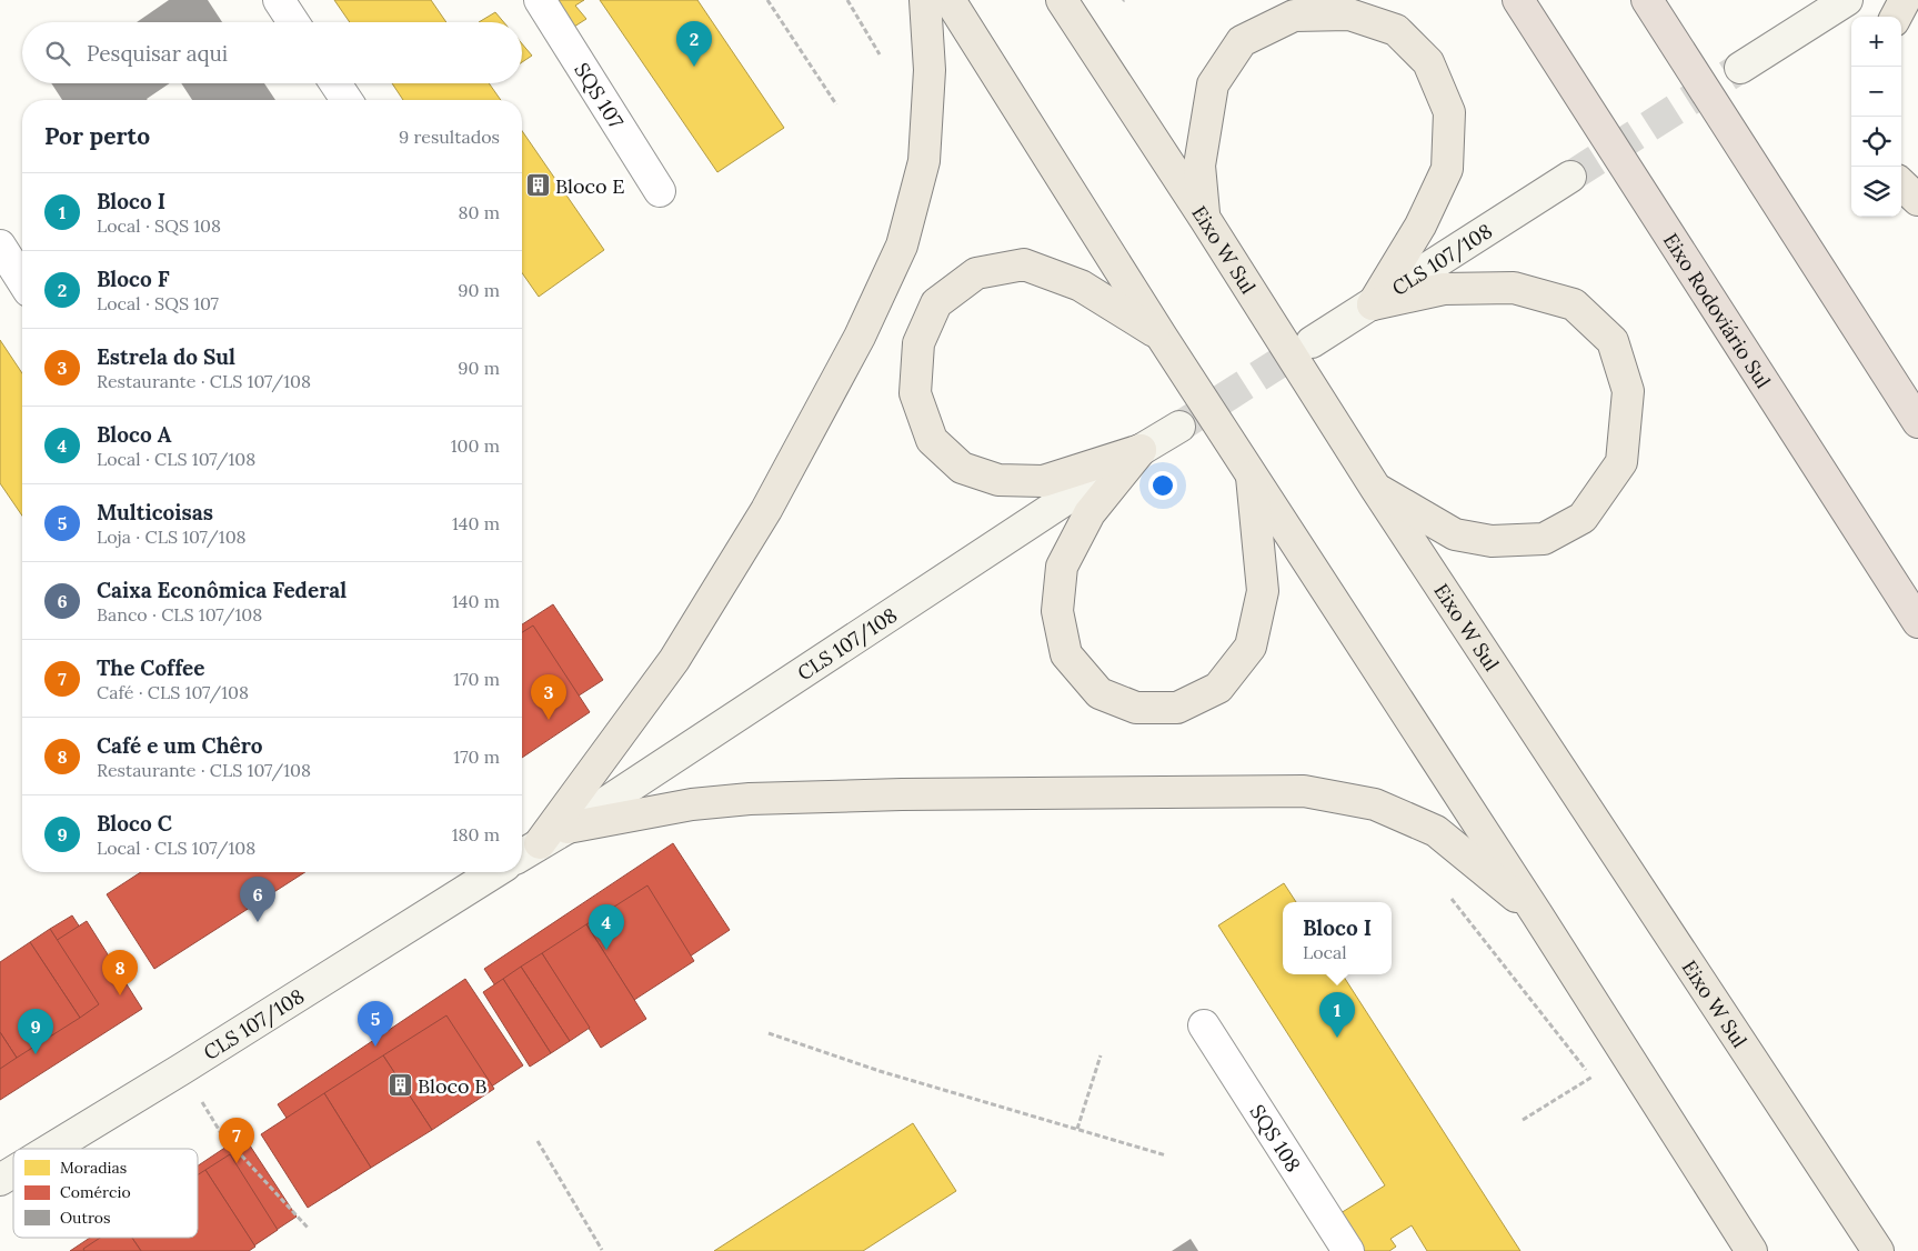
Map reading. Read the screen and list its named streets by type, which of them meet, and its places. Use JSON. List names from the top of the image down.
{
  "streets": {
    "highway": ["Eixo Rodoviário Sul"],
    "main road": ["Eixo W Sul"],
    "street": ["SQS 107", "CLS 107/108", "SQS 108"]
  },
  "places": {
    "building": ["Bloco E", "Bloco B"]
  },
  "legend": ["Moradias", "Comércio", "Outros"],
  "page": {
    "map_buttons": ["+", "−"],
    "pins": [
      "2",
      "3",
      "6",
      "4",
      "8",
      "1",
      "5",
      "9",
      "7"
    ],
    "search": "Pesquisar aqui",
    "heading": ["Por perto", "9 resultados"],
    "list": [
      {
        "mark": "1",
        "name": "Bloco I",
        "note": "Local · SQS 108",
        "value": "80 m"
      },
      {
        "mark": "2",
        "name": "Bloco F",
        "note": "Local · SQS 107",
        "value": "90 m"
      },
      {
        "mark": "3",
        "name": "Estrela do Sul",
        "note": "Restaurante · CLS 107/108",
        "value": "90 m"
      },
      {
        "mark": "4",
        "name": "Bloco A",
        "note": "Local · CLS 107/108",
        "value": "100 m"
      },
      {
        "mark": "5",
        "name": "Multicoisas",
        "note": "Loja · CLS 107/108",
        "value": "140 m"
      },
      {
        "mark": "6",
        "name": "Caixa Econômica Federal",
        "note": "Banco · CLS 107/108",
        "value": "140 m"
      },
      {
        "mark": "7",
        "name": "The Coffee",
        "note": "Café · CLS 107/108",
        "value": "170 m"
      },
      {
        "mark": "8",
        "name": "Café e um Chêro",
        "note": "Restaurante · CLS 107/108",
        "value": "170 m"
      },
      {
        "mark": "9",
        "name": "Bloco C",
        "note": "Local · CLS 107/108",
        "value": "180 m"
      }
    ],
    "popup": ["Bloco I", "Local"]
  }
}
